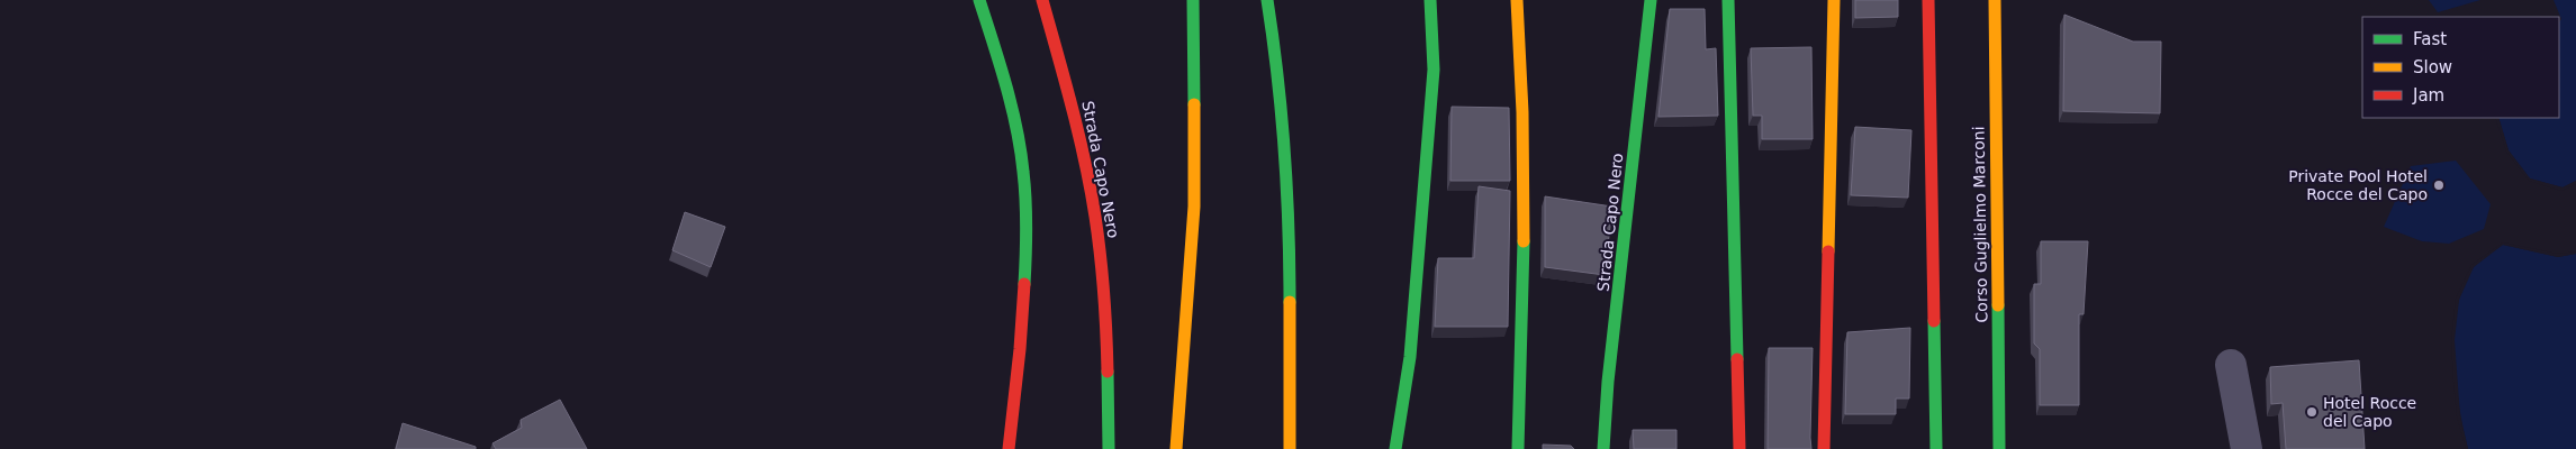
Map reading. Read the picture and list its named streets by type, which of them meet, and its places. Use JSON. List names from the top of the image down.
{
  "streets": {
    "street": ["Strada Capo Nero", "Corso Guglielmo Marconi"]
  },
  "places": ["Private Pool Hotel Rocce del Capo", "Hotel Rocce del Capo"],
  "legend": ["Fast", "Slow", "Jam"]
}
